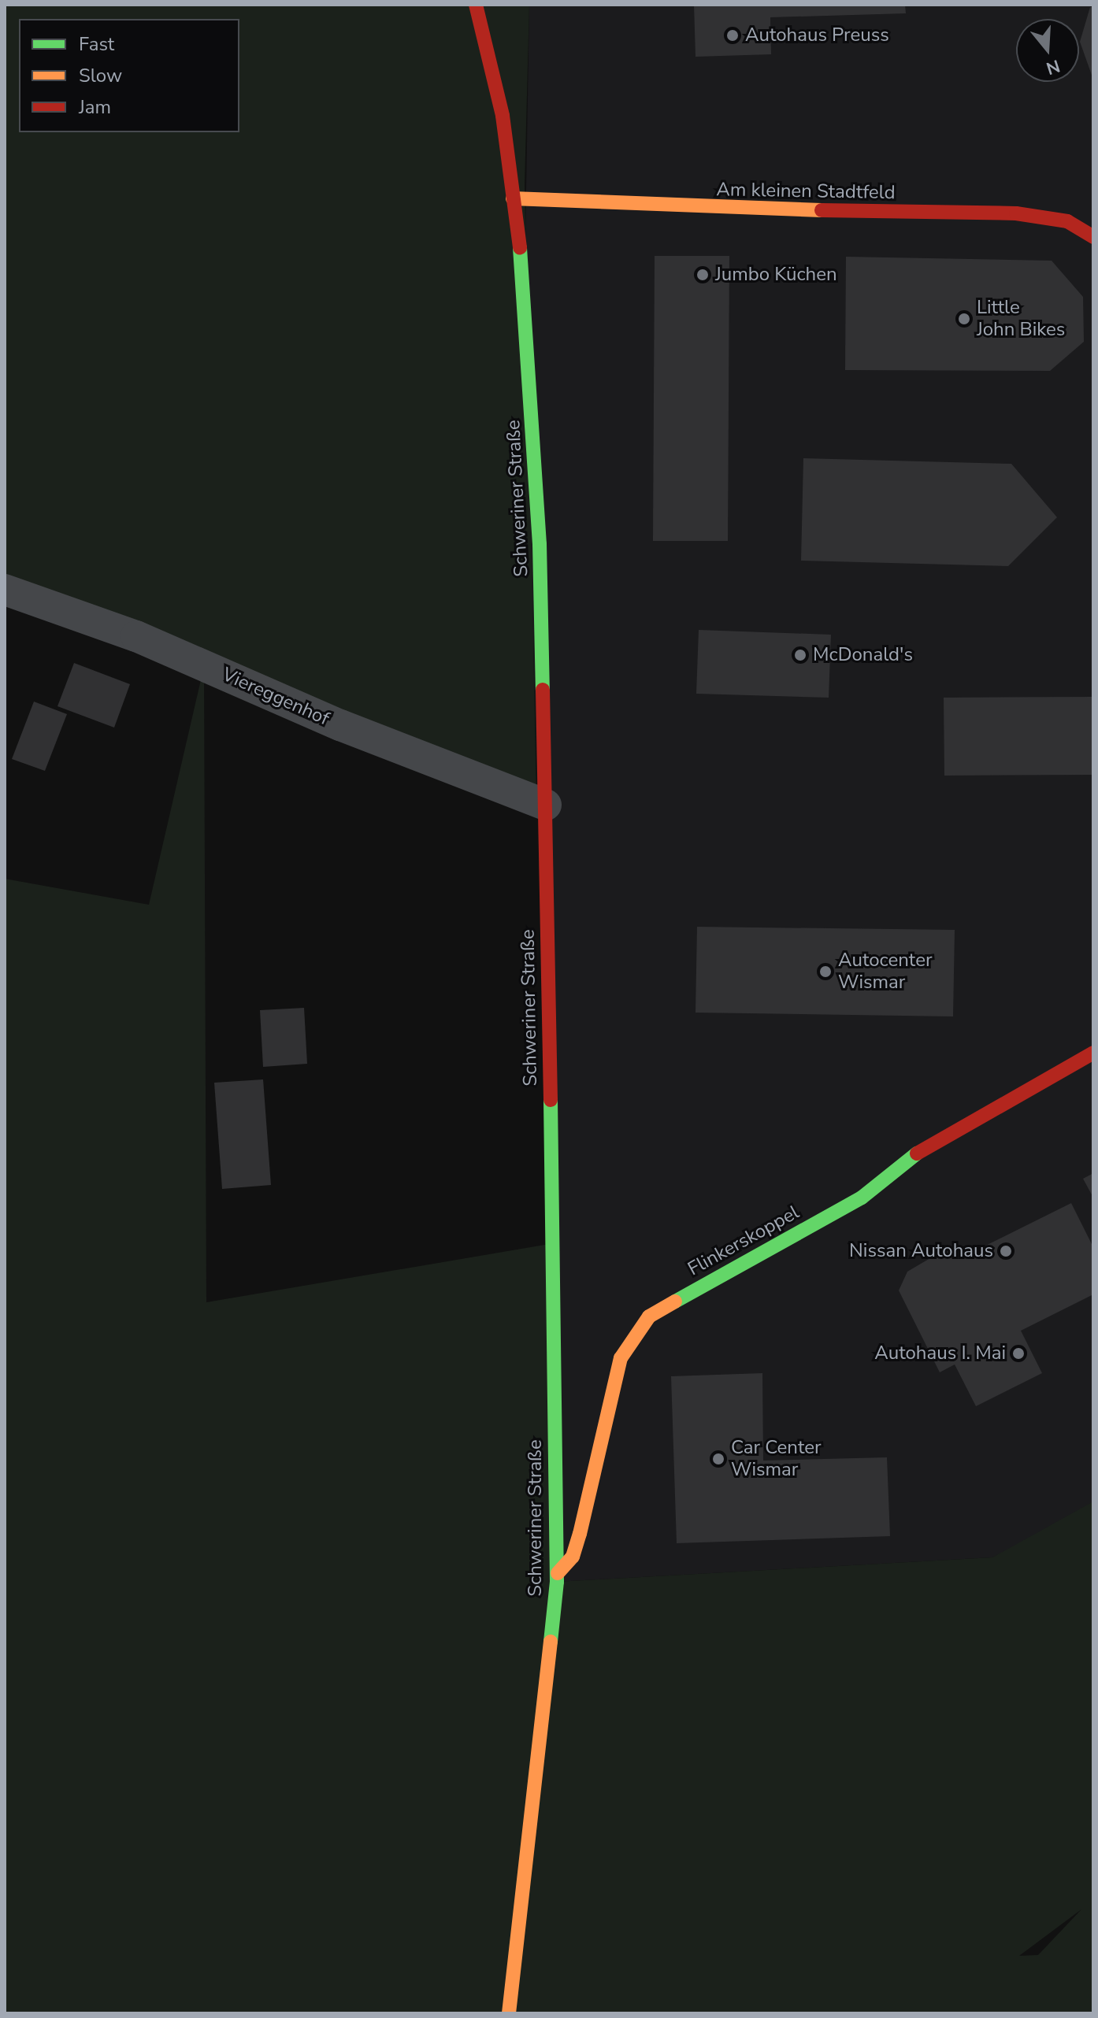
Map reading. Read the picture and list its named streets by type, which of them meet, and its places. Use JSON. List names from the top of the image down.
{
  "streets": {
    "main road": ["Am kleinen Stadtfeld", "Schweriner Straße", "Flinkerskoppel"],
    "street": ["Viereggenhof"]
  },
  "crossings": [
    ["Am kleinen Stadtfeld", "Schweriner Straße"],
    ["Schweriner Straße", "Viereggenhof"],
    ["Schweriner Straße", "Flinkerskoppel"]
  ],
  "places": [
    "Autohaus Preuss",
    "Jumbo Küchen",
    "Little John Bikes",
    "McDonald's",
    "Autocenter Wismar",
    "Nissan Autohaus",
    "Autohaus I. Mai",
    "Car Center Wismar"
  ],
  "legend": ["Fast", "Slow", "Jam"],
  "north": "bottom"
}
